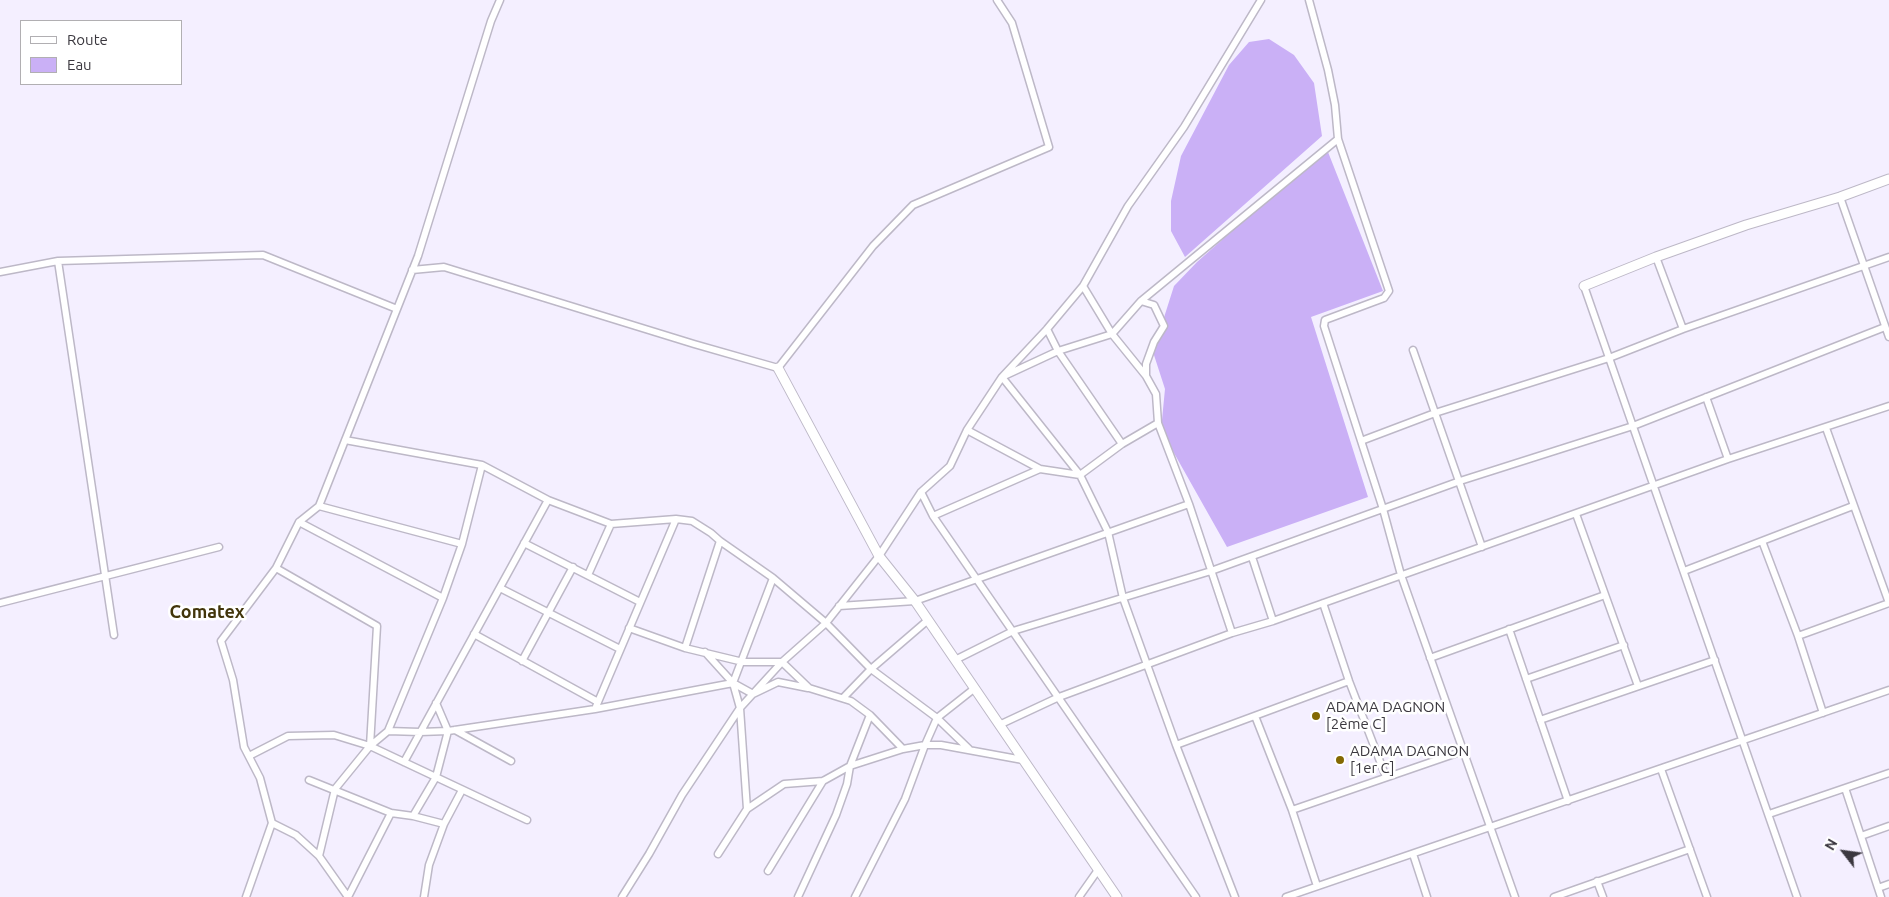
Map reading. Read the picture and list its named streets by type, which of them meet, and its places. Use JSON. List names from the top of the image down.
{
  "districts": ["Comatex"],
  "places": ["ADAMA DAGNON [2ème C]", "ADAMA DAGNON [1er C]"],
  "legend": ["Route", "Eau"],
  "north": "top left"
}
